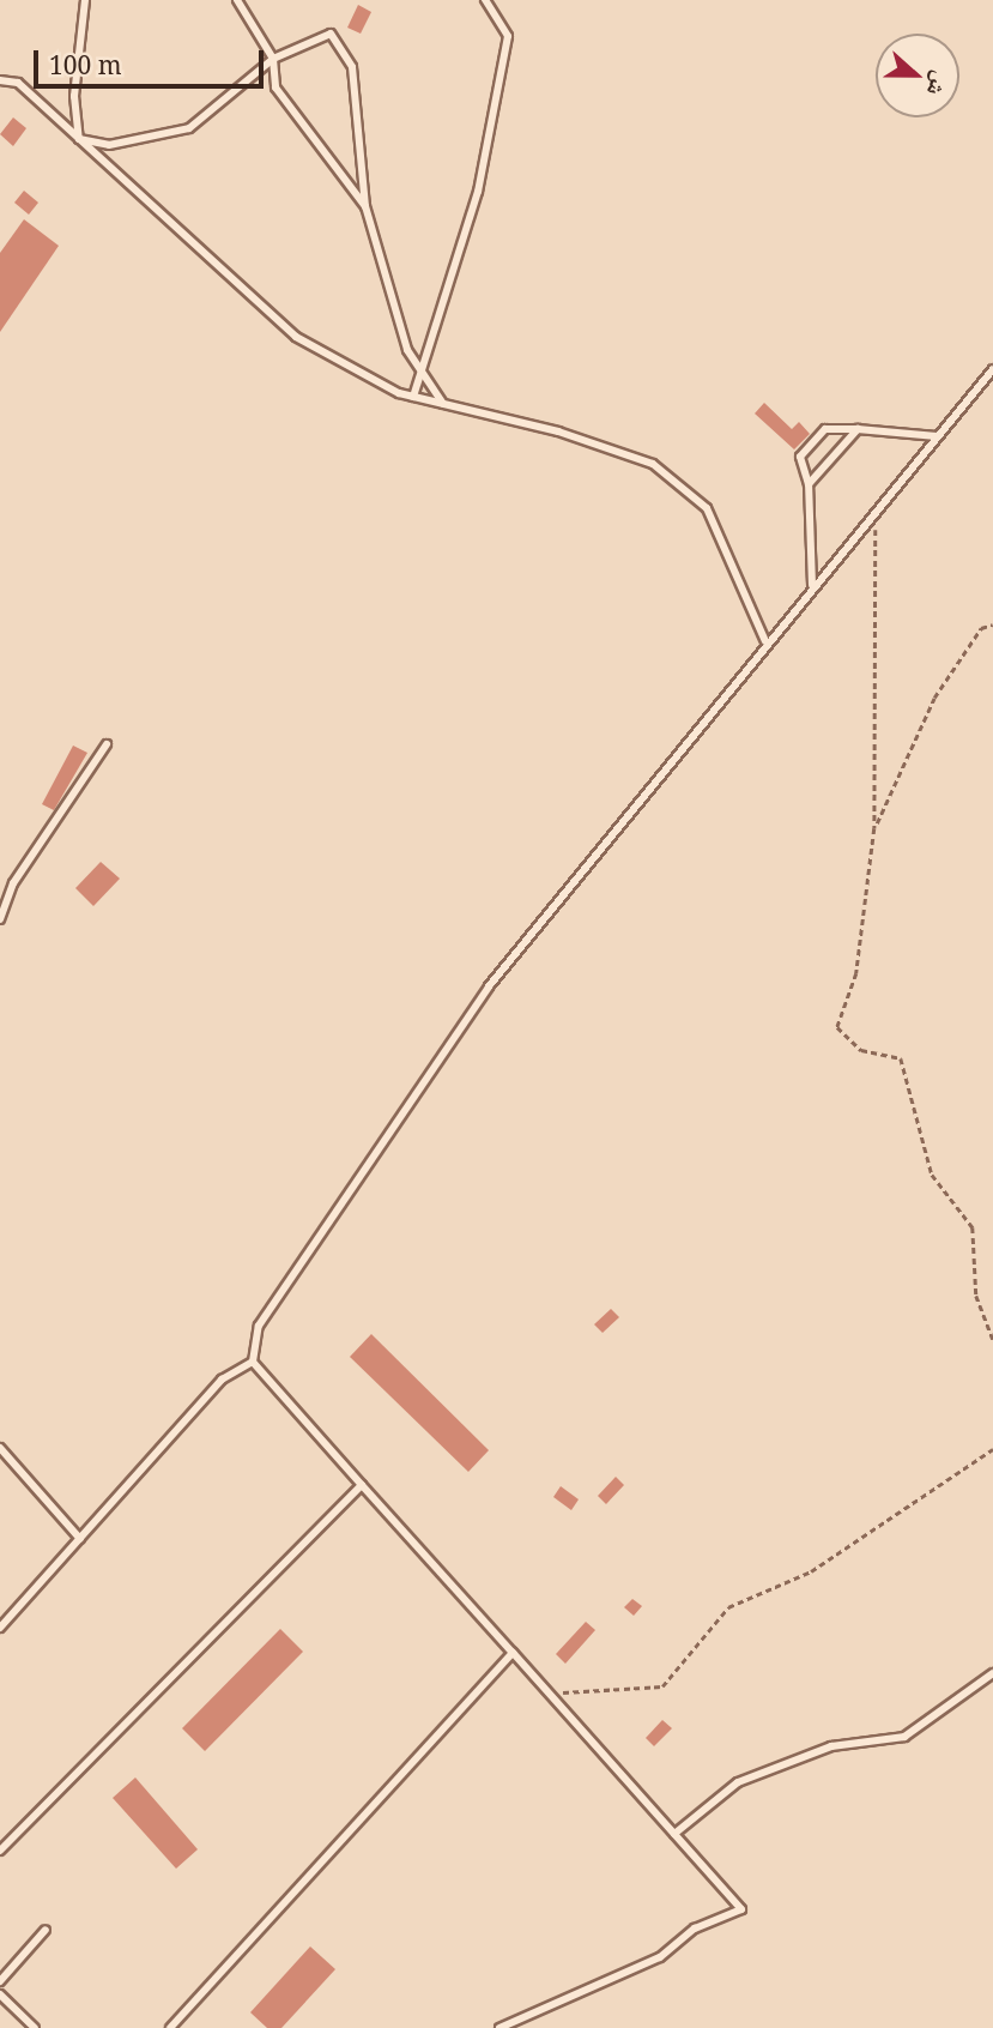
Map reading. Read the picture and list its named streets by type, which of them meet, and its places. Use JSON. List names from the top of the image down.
{
  "scale_bar": "100 m",
  "north": "right"
}
